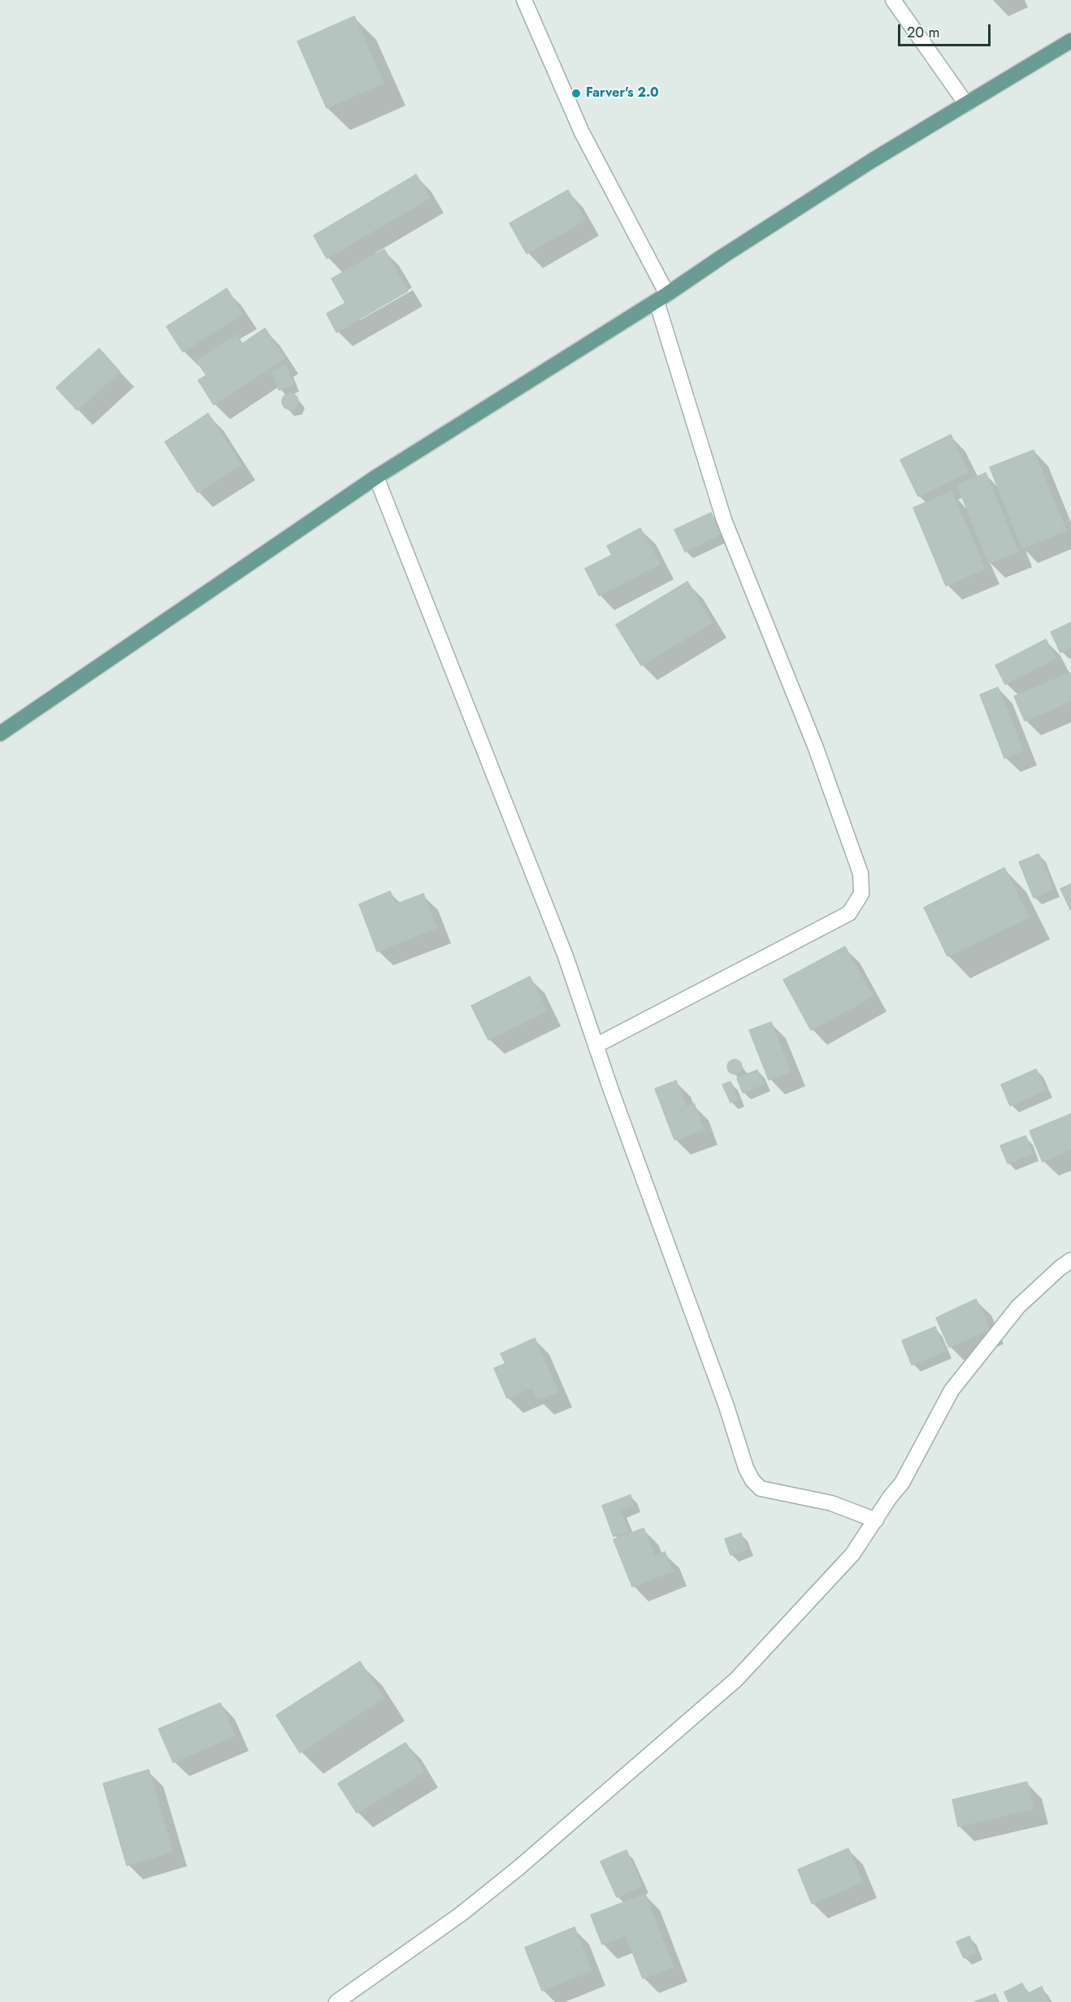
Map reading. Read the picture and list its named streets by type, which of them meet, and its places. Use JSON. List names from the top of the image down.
{
  "places": ["Farver's 2.0"],
  "scale_bar": "20 m"
}
